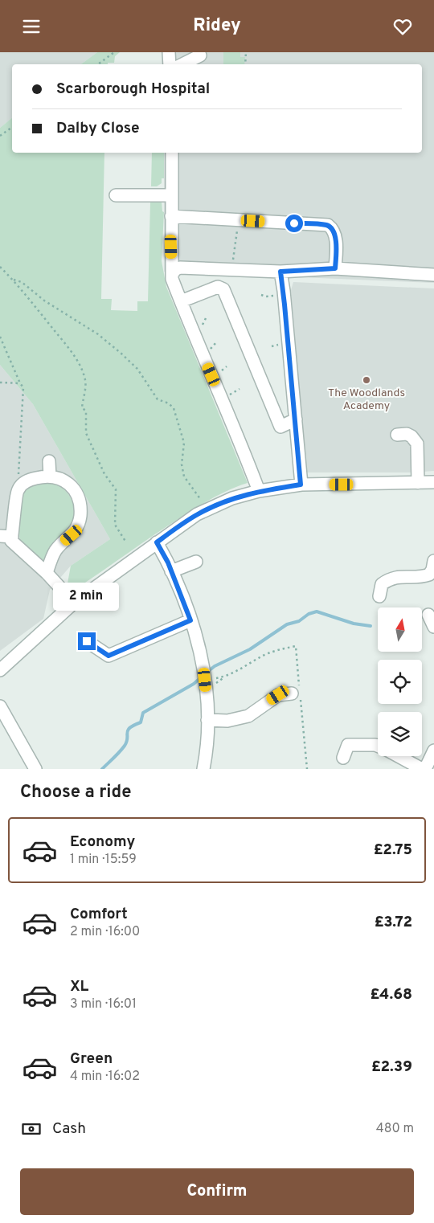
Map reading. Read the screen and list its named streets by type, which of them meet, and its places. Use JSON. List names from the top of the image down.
{
  "places": ["The Woodlands Academy"],
  "north": "top",
  "page": {
    "header": "Ridey",
    "banner": ["Scarborough Hospital", "Dalby Close"],
    "bubble": "2 min",
    "heading": "Choose a ride",
    "list": [
      {
        "name": "Economy",
        "note": "1 min · 15:59",
        "value": "£2.75"
      },
      {
        "name": "Comfort",
        "note": "2 min · 16:00",
        "value": "£3.72"
      },
      {
        "name": "XL",
        "note": "3 min · 16:01",
        "value": "£4.68"
      },
      {
        "name": "Green",
        "note": "4 min · 16:02",
        "value": "£2.39"
      }
    ],
    "pay": ["Cash", "480 m"],
    "buttons": "Confirm"
  }
}
